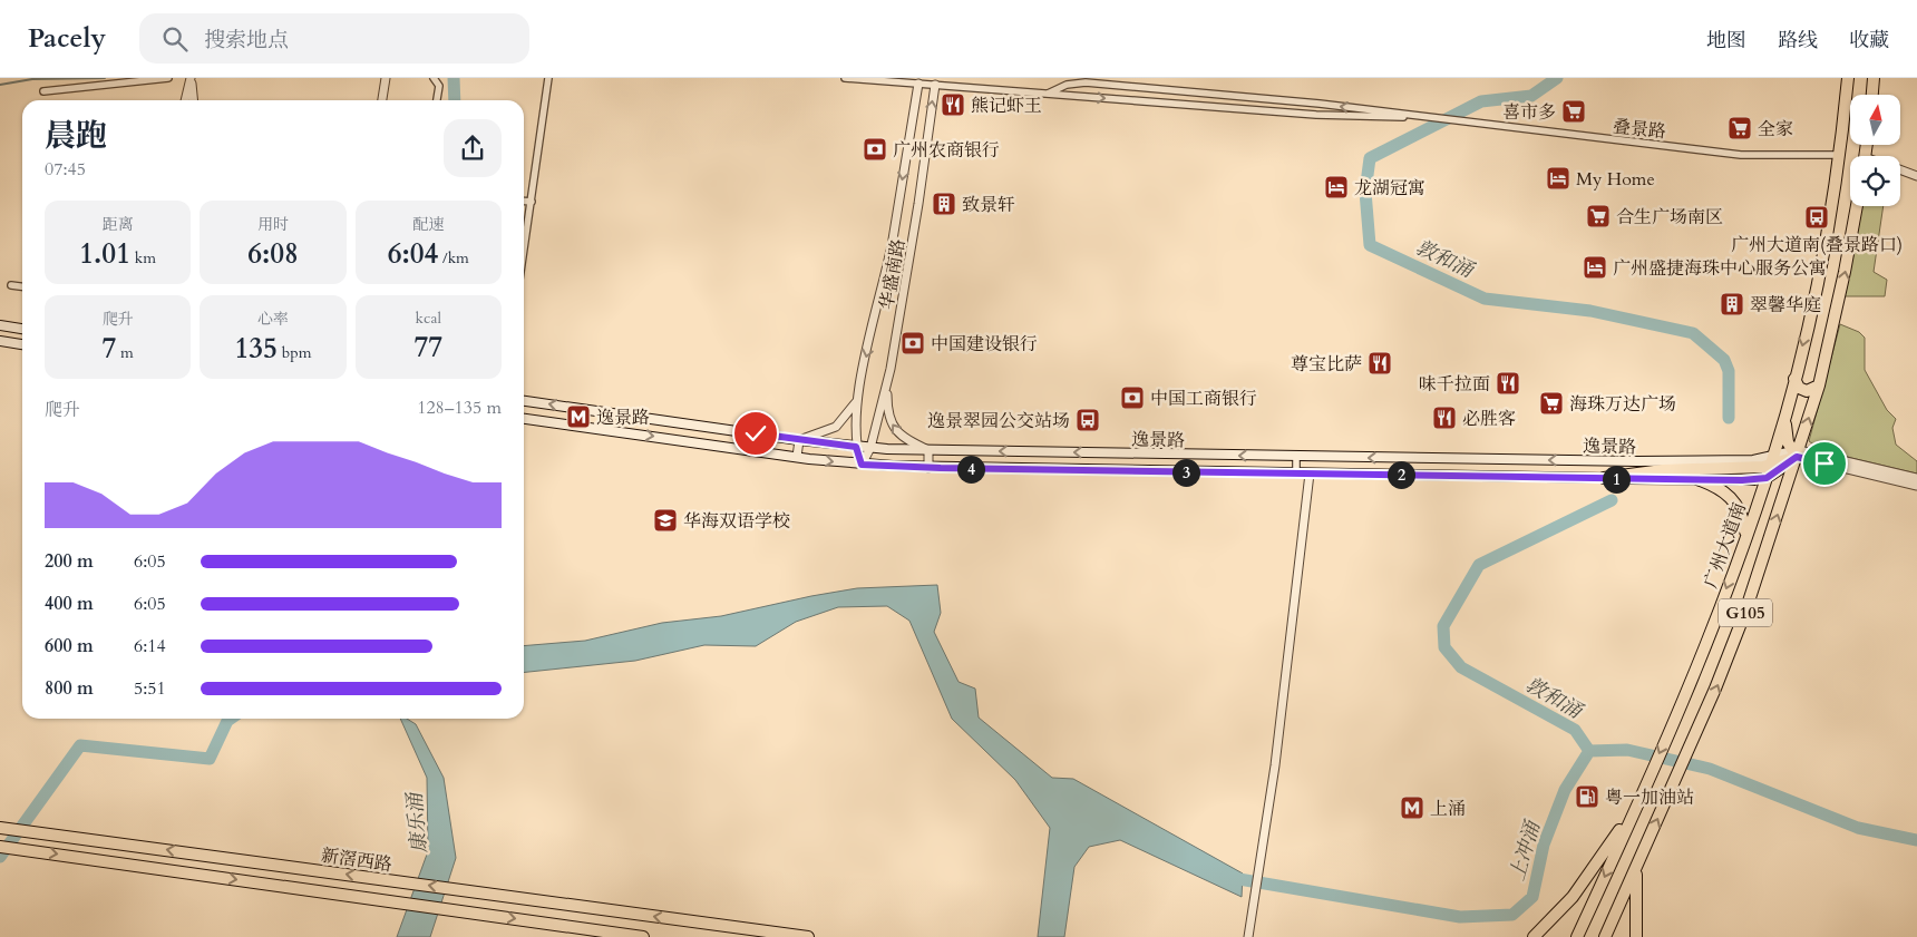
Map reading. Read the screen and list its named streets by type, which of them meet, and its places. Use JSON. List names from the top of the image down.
{
  "streets": {
    "highway": ["广州大道南", "G105", "新滘西路"],
    "main road": ["逸景路"],
    "street": ["叠景路", "华盛南路"]
  },
  "crossings": [
    ["叠景路", "华盛南路"],
    ["叠景路", "广州大道南"],
    ["华盛南路", "逸景路"],
    ["逸景路", "广州大道南"]
  ],
  "water": ["敦和涌", "康乐涌", "上冲涌"],
  "places": {
    "restaurant": [
      "熊记虾王",
      "尊宝比萨",
      "味千拉面",
      "必胜客"
    ],
    "supermarket": [
      "喜市多",
      "全家",
      "合生广场南区",
      "海珠万达广场"
    ],
    "bank": ["广州农商银行", "中国建设银行", "中国工商银行"],
    "hotel": ["My Home", "龙湖冠寓", "广州盛捷海珠中心服务公寓"],
    "building": ["致景轩", "翠馨华庭"],
    "bus stop": ["广州大道南(叠景路口)", "逸景翠园公交站场"],
    "metro station": ["逸景路", "上涌"],
    "school or university": ["华海双语学校"],
    "fuel station": ["粤一加油站"]
  },
  "north": "top",
  "page": {
    "header": "Pacely",
    "search": "搜索地点",
    "nav": ["地图", "路线", "收藏"],
    "heading": ["晨跑", "07:45"],
    "stats": [
      ["距离", "1.01 km"],
      ["用时", "6:08"],
      ["配速", "6:04 /km"],
      ["爬升", "7 m"],
      ["心率", "135 bpm"],
      ["kcal", "77"]
    ],
    "chart": ["爬升", "128–135 m"],
    "pins": [
      "4",
      "3",
      "2",
      "1"
    ],
    "list": [
      {
        "name": "200 m",
        "note": "6:05"
      },
      {
        "name": "400 m",
        "note": "6:05"
      },
      {
        "name": "600 m",
        "note": "6:14"
      },
      {
        "name": "800 m",
        "note": "5:51"
      }
    ]
  }
}
